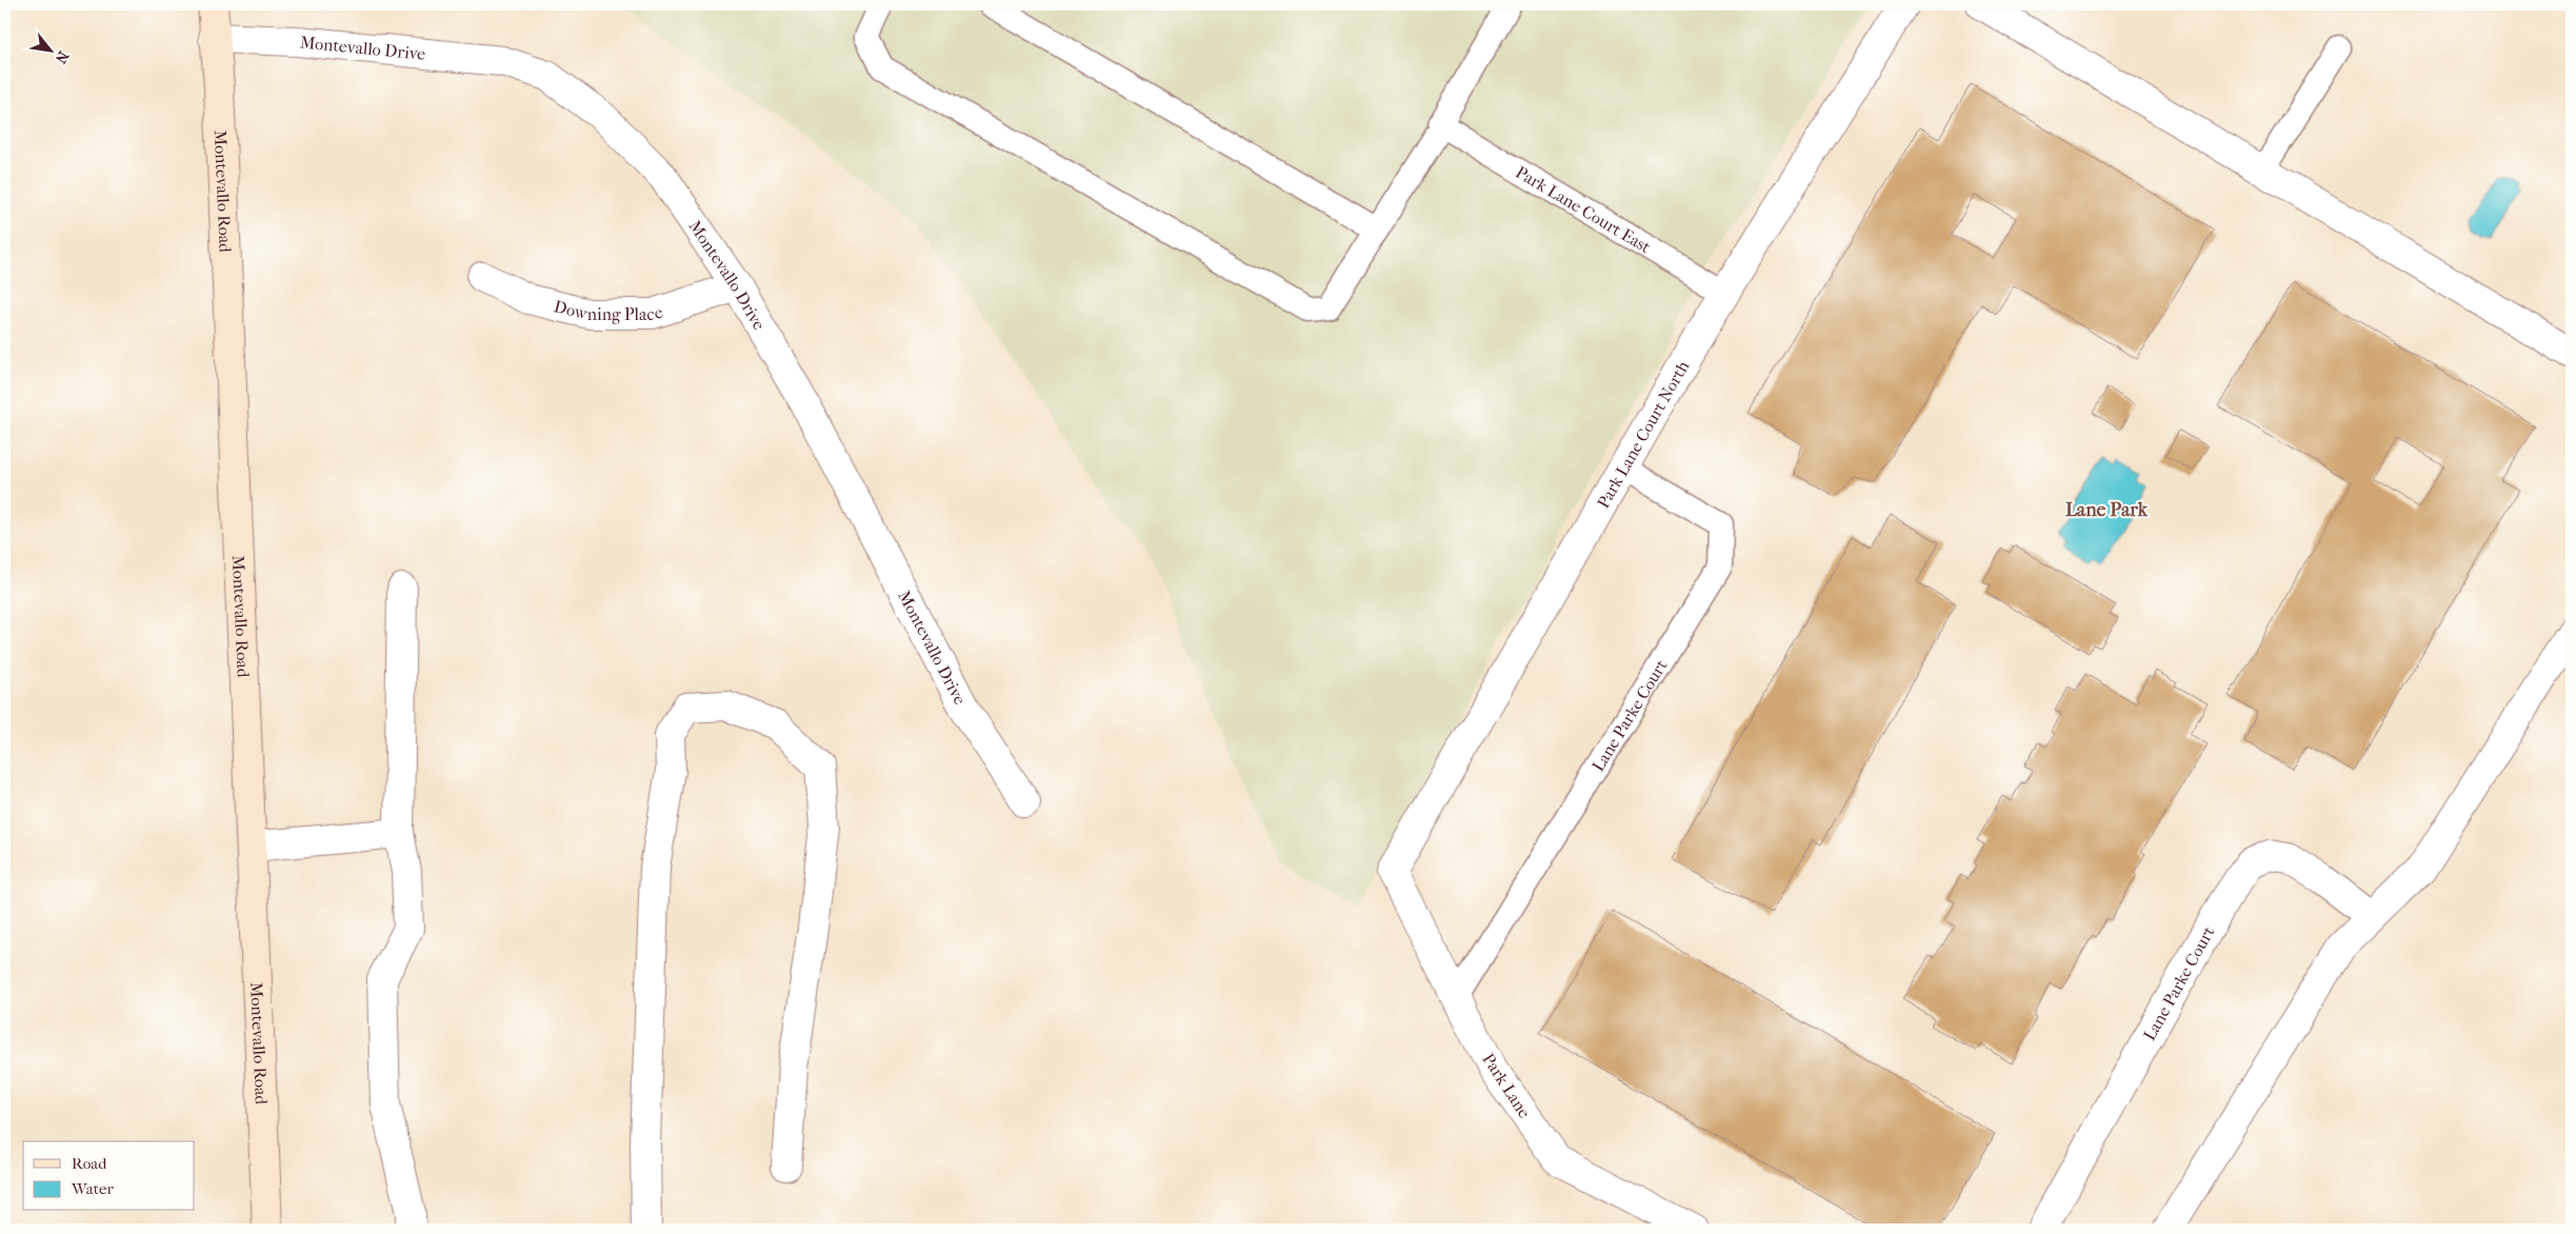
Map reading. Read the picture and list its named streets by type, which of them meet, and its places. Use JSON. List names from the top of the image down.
{
  "streets": {
    "main road": ["Montevallo Road"],
    "street": [
      "Montevallo Drive",
      "Downing Place",
      "Park Lane Court North",
      "Lane Parke Court",
      "Park Lane"
    ],
    "lane": ["Park Lane Court East"]
  },
  "crossings": [
    ["Montevallo Drive", "Montevallo Road"],
    ["Montevallo Drive", "Downing Place"],
    ["Park Lane Court East", "Park Lane Court North"],
    ["Park Lane Court North", "Lane Parke Court"],
    ["Park Lane Court North", "Park Lane"],
    ["Lane Parke Court", "Park Lane"]
  ],
  "districts": ["Lane Park"],
  "legend": ["Road", "Water"],
  "north": "bottom right"
}
